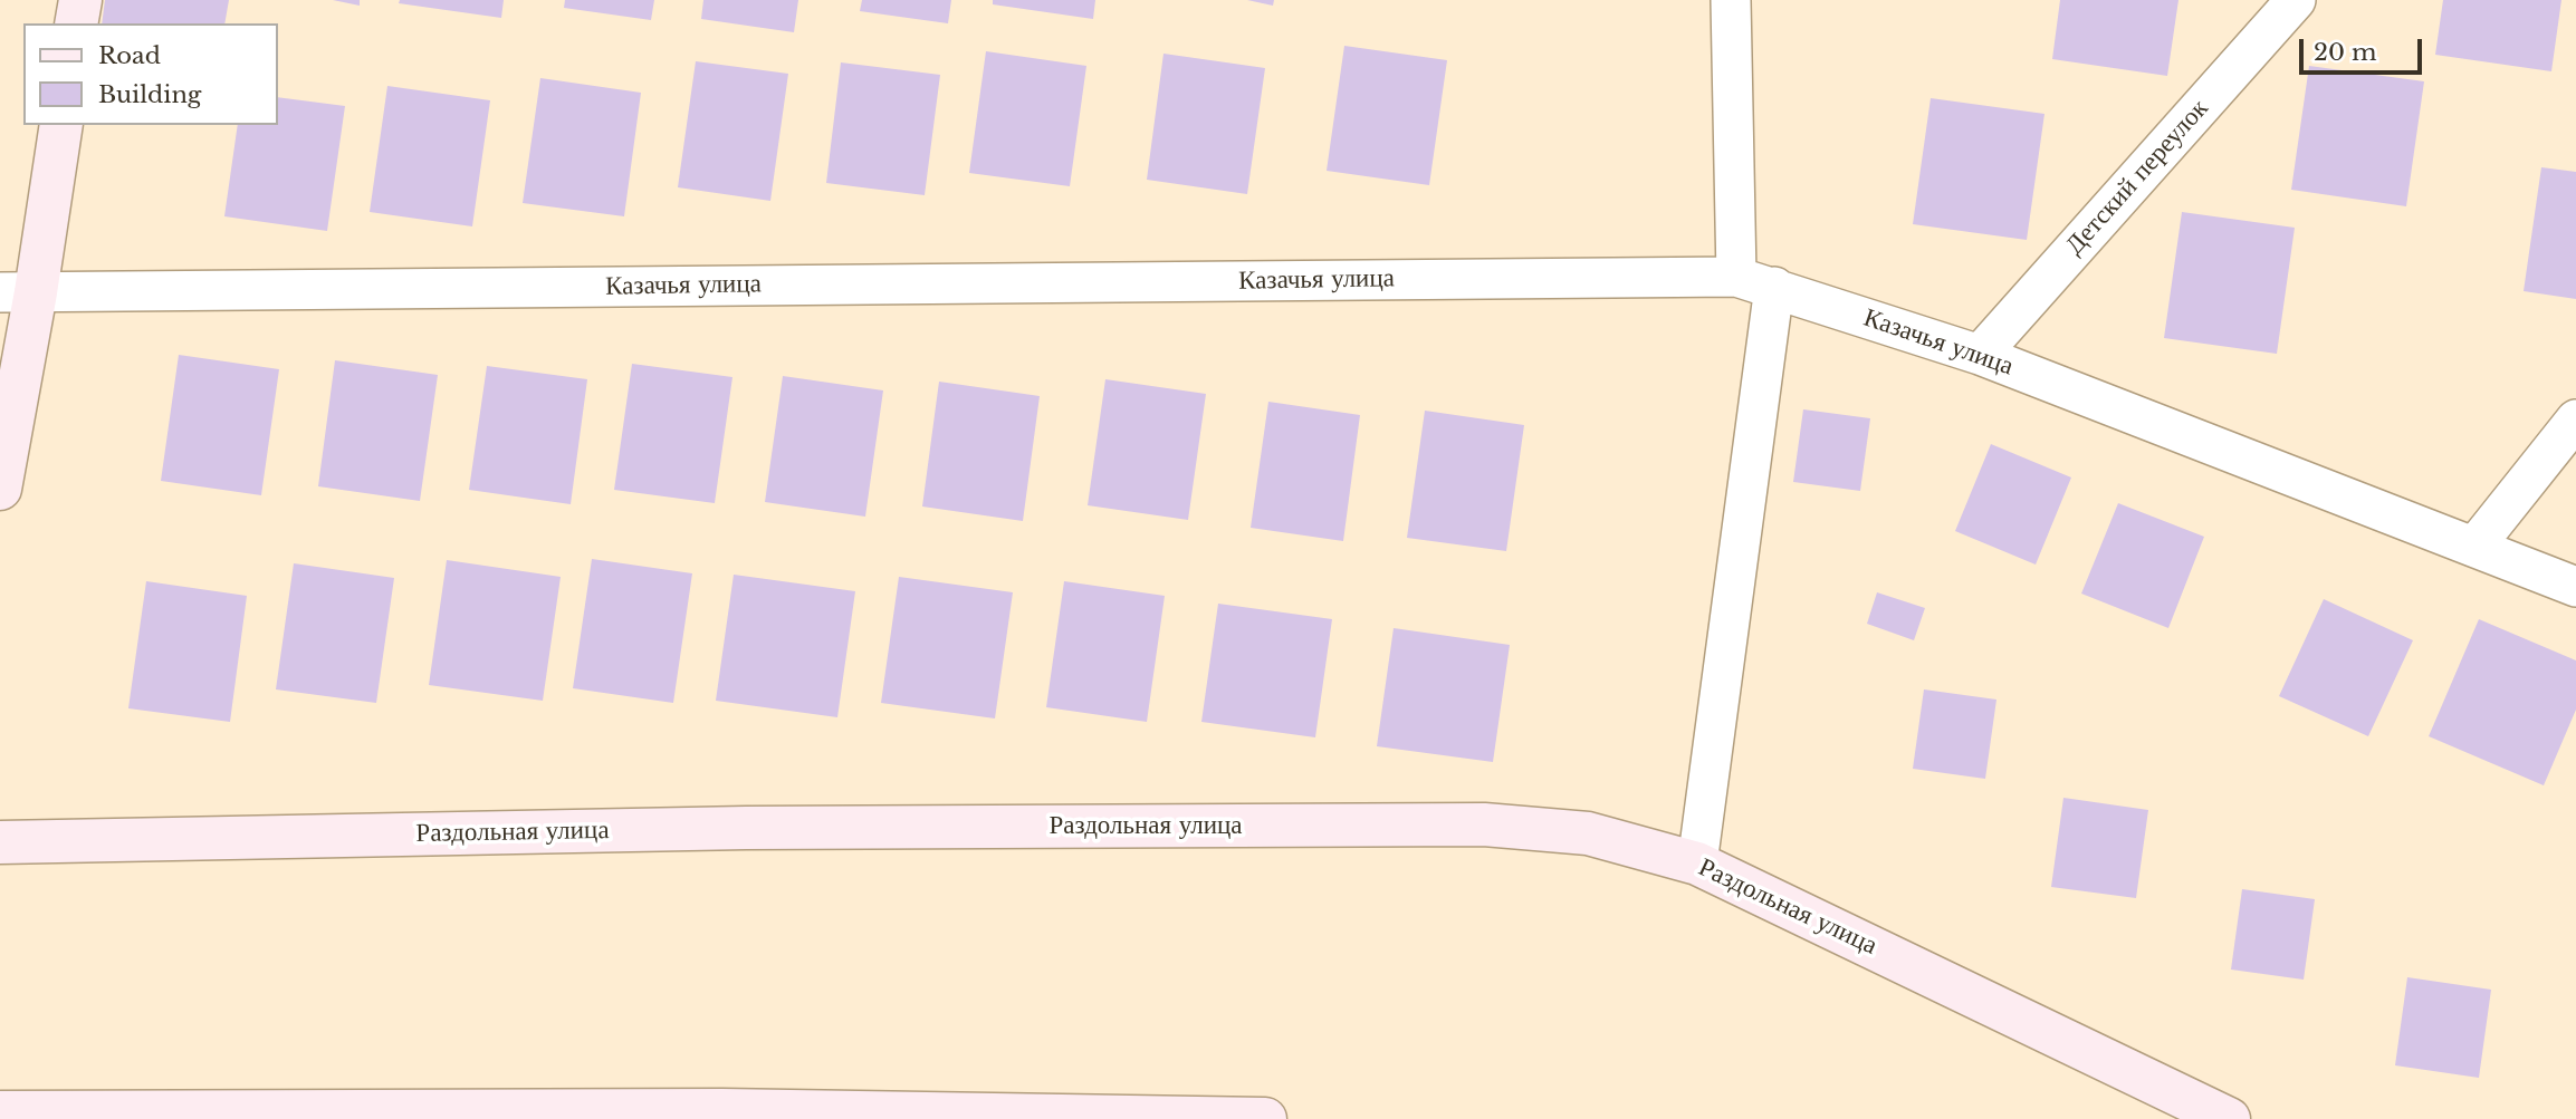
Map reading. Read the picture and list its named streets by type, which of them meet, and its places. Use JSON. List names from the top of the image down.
{
  "streets": {
    "street": ["Детский переулок", "Казачья улица", "Раздольная улица"]
  },
  "crossings": [
    ["Детский переулок", "Казачья улица"]
  ],
  "legend": ["Road", "Building"],
  "scale_bar": "20 m"
}
